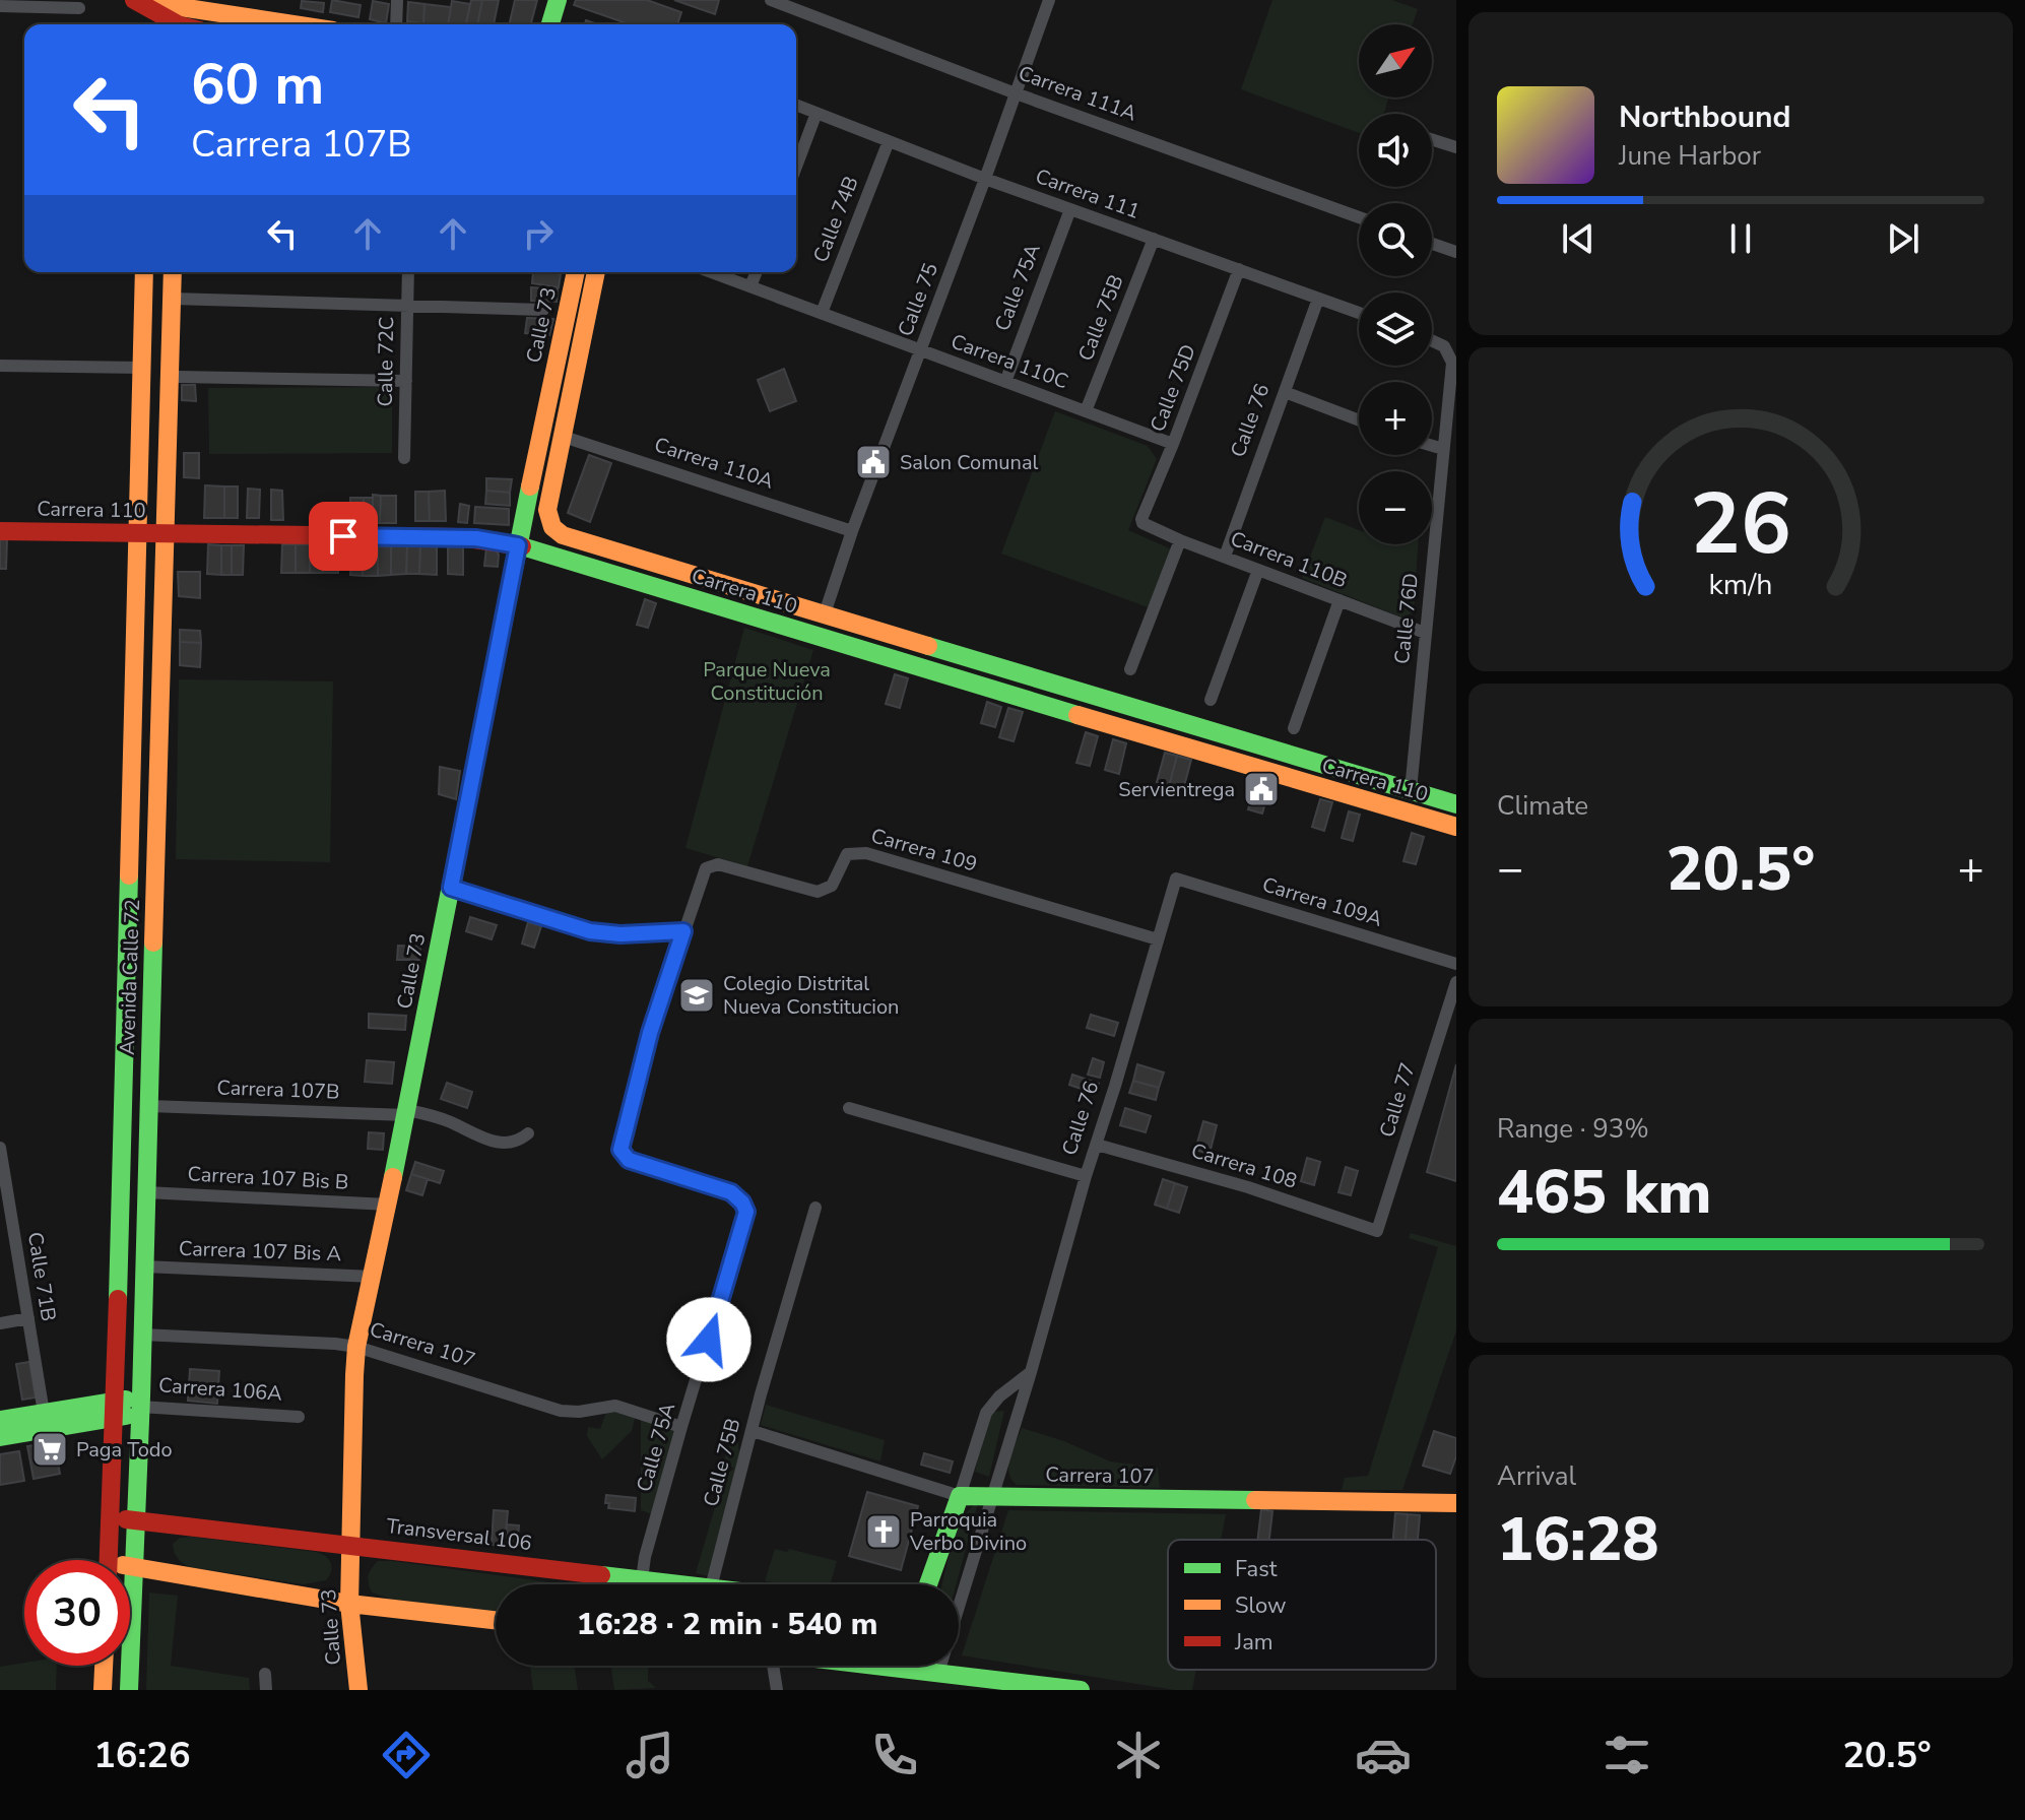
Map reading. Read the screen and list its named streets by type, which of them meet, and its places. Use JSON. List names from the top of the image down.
{
  "streets": {
    "main road": [
      "Calle 73",
      "Carrera 110",
      "Avenida Calle 72",
      "Carrera 107",
      "Carrera 106A",
      "Transversal 106"
    ],
    "street": [
      "Carrera 111A",
      "Carrera 111",
      "Calle 74B",
      "Calle 75A",
      "Calle 75",
      "Calle 75B",
      "Calle 72C",
      "Carrera 110C",
      "Calle 75D",
      "Calle 76",
      "Carrera 110A",
      "Carrera 110B",
      "Calle 76D",
      "Carrera 109",
      "Carrera 109A",
      "Carrera 107B",
      "Calle 77",
      "Carrera 108",
      "Carrera 107 Bis B",
      "Carrera 107 Bis A",
      "Calle 71B"
    ]
  },
  "crossings": [
    ["Carrera 111A", "Calle 75"],
    ["Carrera 111", "Calle 74B"],
    ["Carrera 111", "Calle 75A"],
    ["Carrera 111", "Calle 75"],
    ["Carrera 111", "Calle 75B"],
    ["Carrera 111", "Calle 75D"],
    ["Carrera 111", "Calle 76"],
    ["Calle 74B", "Carrera 110C"],
    ["Calle 75A", "Carrera 110C"],
    ["Calle 75A", "Carrera 109"],
    ["Calle 75A", "Carrera 107"],
    ["Calle 75A", "Transversal 106"],
    ["Calle 75", "Carrera 110C"],
    ["Calle 75", "Carrera 110A"],
    ["Calle 75", "Carrera 110"],
    ["Calle 75B", "Carrera 110C"],
    ["Calle 75B", "Carrera 107"],
    ["Calle 73", "Carrera 110"],
    ["Calle 73", "Carrera 107B"],
    ["Calle 73", "Carrera 107 Bis B"],
    ["Calle 73", "Carrera 107 Bis A"],
    ["Calle 73", "Carrera 107"],
    ["Calle 73", "Transversal 106"],
    ["Carrera 110C", "Calle 75D"],
    ["Calle 75D", "Carrera 110B"],
    ["Calle 76", "Carrera 110B"],
    ["Calle 76", "Carrera 109"],
    ["Calle 76", "Carrera 109A"],
    ["Calle 76", "Carrera 108"],
    ["Calle 76", "Carrera 107"],
    ["Carrera 110A", "Carrera 110"],
    ["Carrera 110", "Calle 76D"],
    ["Carrera 110", "Avenida Calle 72"],
    ["Carrera 110B", "Calle 76D"],
    ["Avenida Calle 72", "Carrera 107B"],
    ["Avenida Calle 72", "Carrera 107 Bis B"],
    ["Avenida Calle 72", "Carrera 107 Bis A"],
    ["Avenida Calle 72", "Carrera 107"],
    ["Avenida Calle 72", "Carrera 106A"],
    ["Avenida Calle 72", "Transversal 106"],
    ["Calle 77", "Carrera 108"],
    ["Calle 71B", "Carrera 106A"]
  ],
  "parks": ["Parque Nueva Constitución"],
  "places": {
    "public building": ["Salon Comunal", "Servientrega"],
    "school or university": ["Colegio Distrital Nueva Constitucion"],
    "supermarket": ["Paga Todo"],
    "church": ["Parroquia Verbo Divino"]
  },
  "legend": ["Fast", "Slow", "Jam"],
  "north": "top right",
  "page": {
    "map_buttons": ["+", "−"],
    "turn": ["60 m", "Carrera 107B"],
    "song": ["Northbound", "June Harbor"],
    "tile": [
      "Climate",
      ["Range · 93%", "465 km"],
      ["Arrival", "16:28"]
    ],
    "heat": ["−", "20.5°", "+"],
    "limit": "30",
    "trip": "16:28 · 2 min · 540 m",
    "tabs": ["16:26", "20.5°"],
    "gauge": ["26", "km/h"]
  }
}
